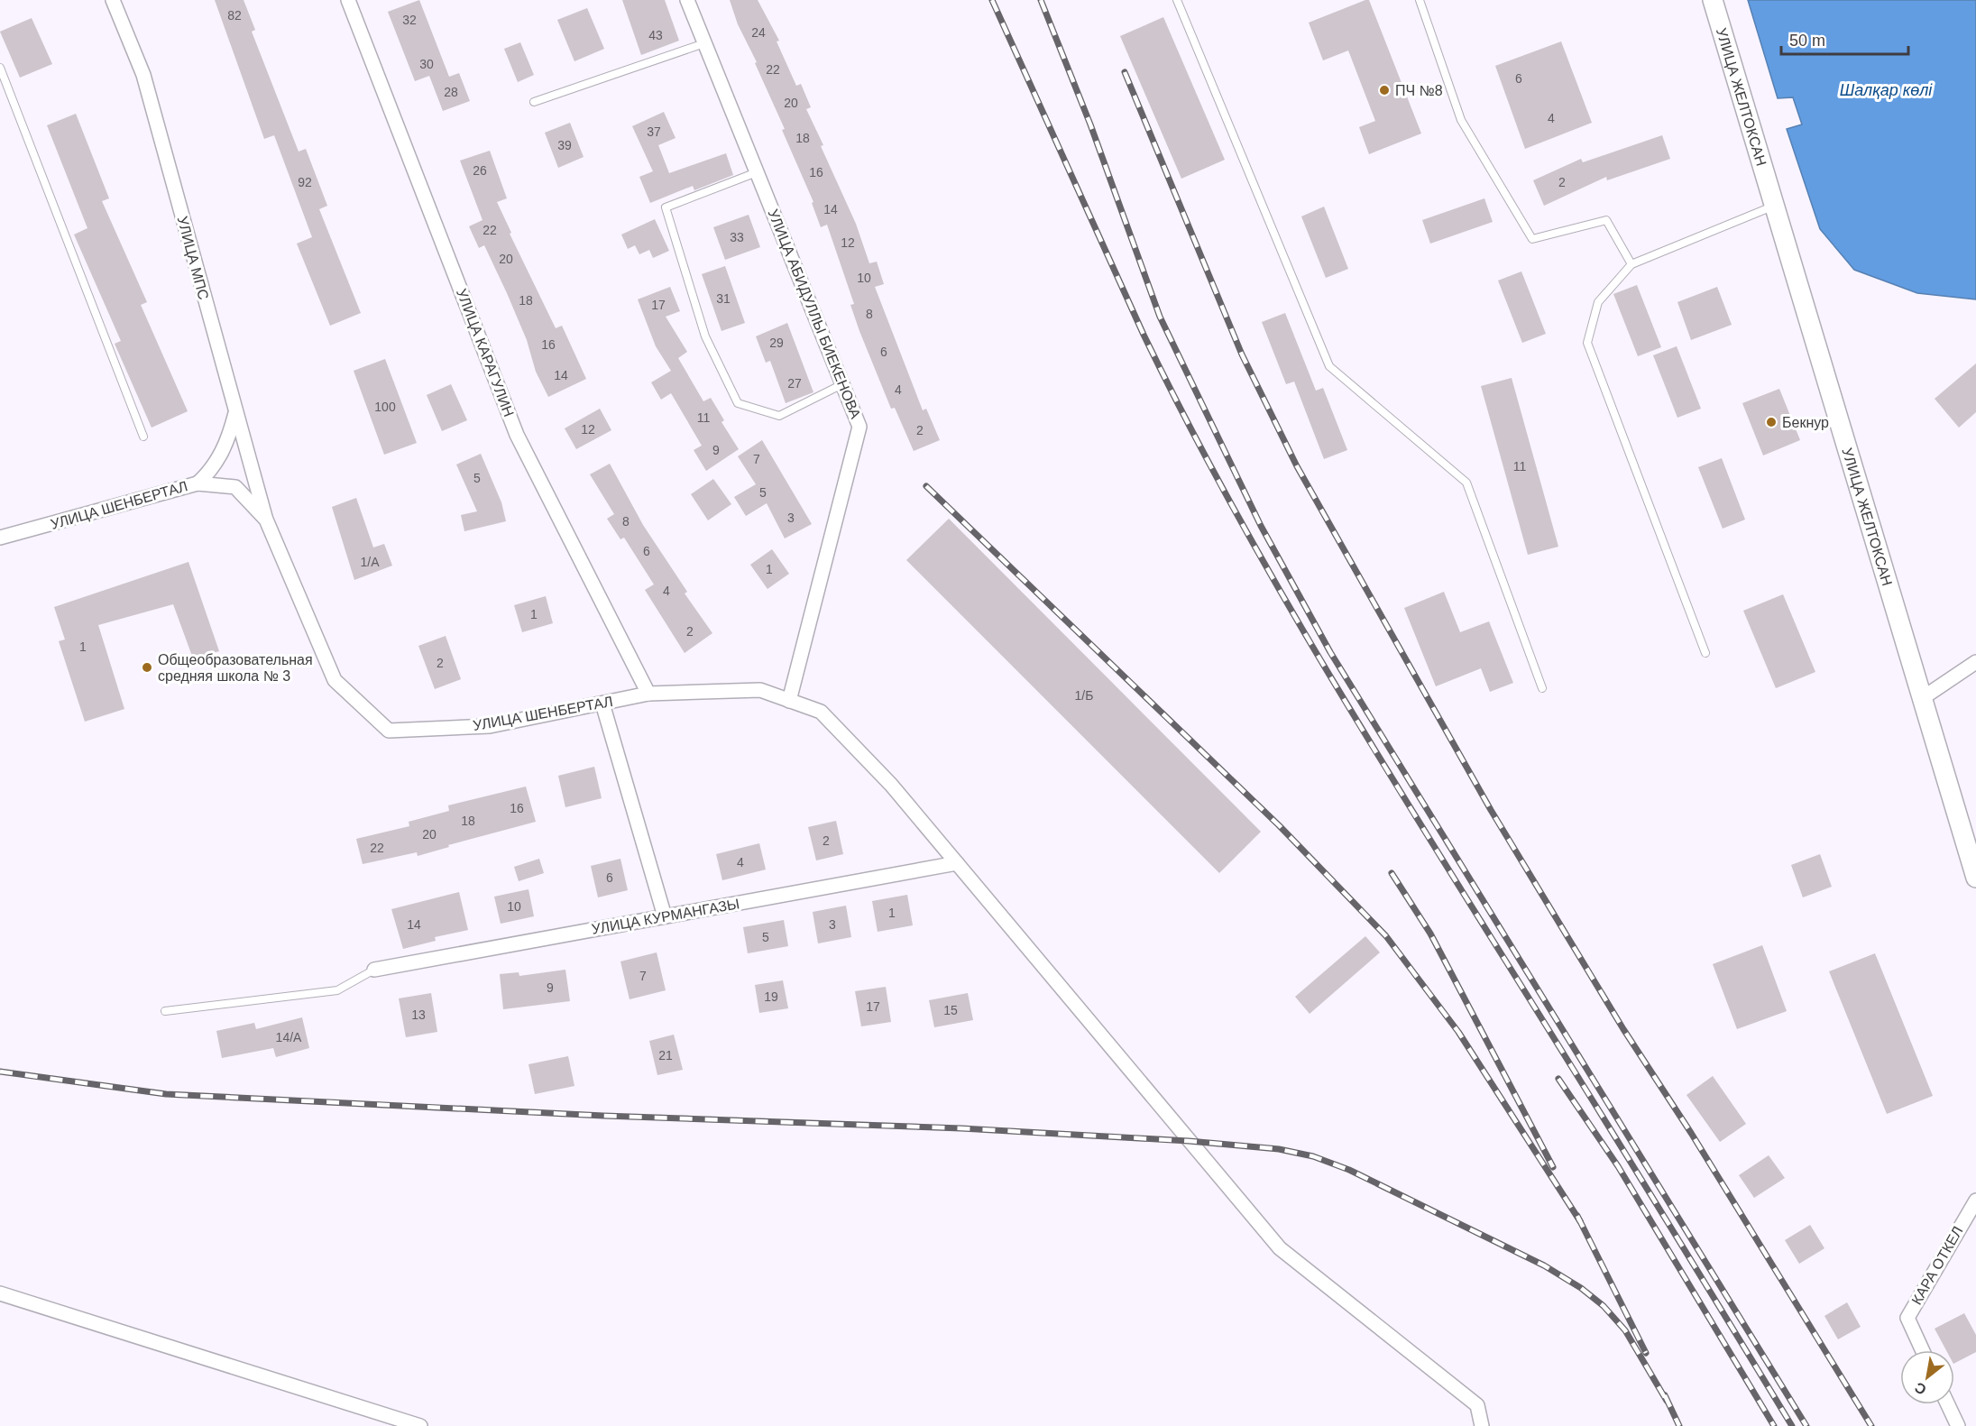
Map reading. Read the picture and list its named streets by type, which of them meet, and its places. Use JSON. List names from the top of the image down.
{
  "streets": {
    "main road": ["УЛИЦА ЖЕЛТОКСАН"],
    "street": [
      "УЛИЦА МПС",
      "УЛИЦА АБИДУЛЛЫ БИЕКЕНОВА",
      "УЛИЦА КАРАГУЛИН",
      "УЛИЦА ШЕНБЕРТАЛ",
      "УЛИЦА КУРМАНГАЗЫ",
      "КАРА ОТКЕЛ"
    ]
  },
  "crossings": [
    ["УЛИЦА МПС", "УЛИЦА ШЕНБЕРТАЛ"],
    ["УЛИЦА АБИДУЛЛЫ БИЕКЕНОВА", "УЛИЦА ШЕНБЕРТАЛ"],
    ["УЛИЦА КАРАГУЛИН", "УЛИЦА ШЕНБЕРТАЛ"],
    ["УЛИЦА ШЕНБЕРТАЛ", "УЛИЦА КУРМАНГАЗЫ"]
  ],
  "water": ["Шалқар көлі"],
  "places": ["ПЧ №8", "Бекнур", "Общеобразовательная средняя школа № 3"],
  "house_numbers": [
    "82",
    "32",
    "24",
    "43",
    "30",
    "22",
    "6",
    "28",
    "20",
    "4",
    "37",
    "18",
    "39",
    "26",
    "16",
    "92",
    "2",
    "14",
    "22",
    "33",
    "12",
    "20",
    "10",
    "31",
    "18",
    "17",
    "8",
    "29",
    "16",
    "6",
    "14",
    "27",
    "4",
    "100",
    "11",
    "12",
    "2",
    "9",
    "7",
    "11",
    "5",
    "5",
    "3",
    "8",
    "6",
    "1/А",
    "1",
    "4",
    "1",
    "2",
    "1",
    "2",
    "1/Б",
    "16",
    "18",
    "20",
    "2",
    "22",
    "4",
    "6",
    "10",
    "1",
    "14",
    "3",
    "5",
    "7",
    "9",
    "19",
    "17",
    "15",
    "13",
    "14/А",
    "21"
  ],
  "scale_bar": "50 m",
  "north": "bottom left"
}
